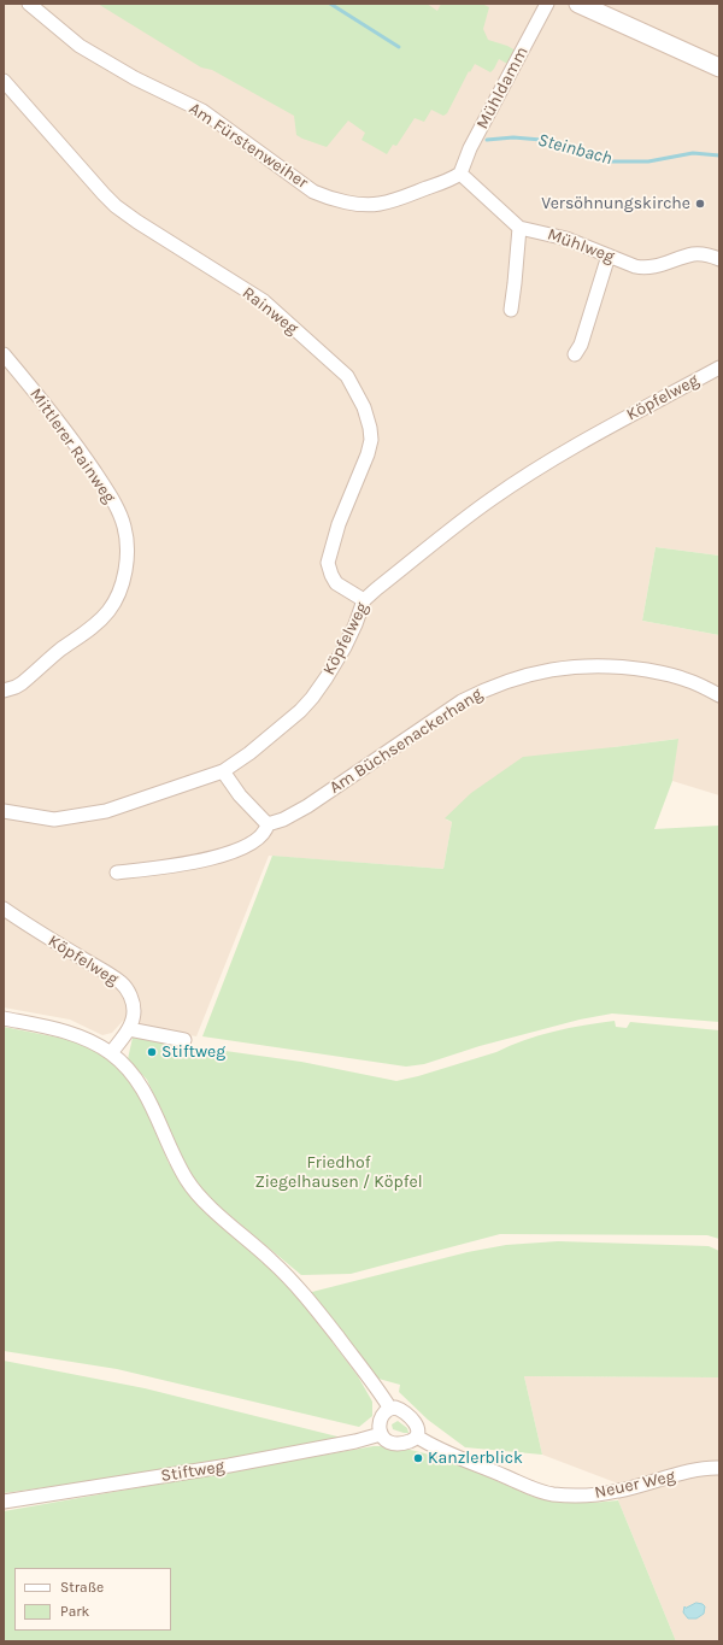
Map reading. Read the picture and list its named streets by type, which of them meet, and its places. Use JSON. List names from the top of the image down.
{
  "streets": {
    "street": [
      "Mühldamm",
      "Am Fürstenweiher",
      "Mühlweg",
      "Rainweg",
      "Köpfelweg",
      "Mittlerer Rainweg",
      "Am Büchsenackerhang",
      "Stiftweg",
      "Neuer Weg"
    ]
  },
  "crossings": [
    ["Mühldamm", "Am Fürstenweiher"],
    ["Mühldamm", "Mühlweg"],
    ["Am Fürstenweiher", "Mühlweg"],
    ["Rainweg", "Köpfelweg"],
    ["Stiftweg", "Neuer Weg"]
  ],
  "water": ["Steinbach"],
  "parks": ["Friedhof Ziegelhausen / Köpfel"],
  "places": ["Versöhnungskirche", "Stiftweg", "Kanzlerblick"],
  "legend": ["Straße", "Park"]
}
